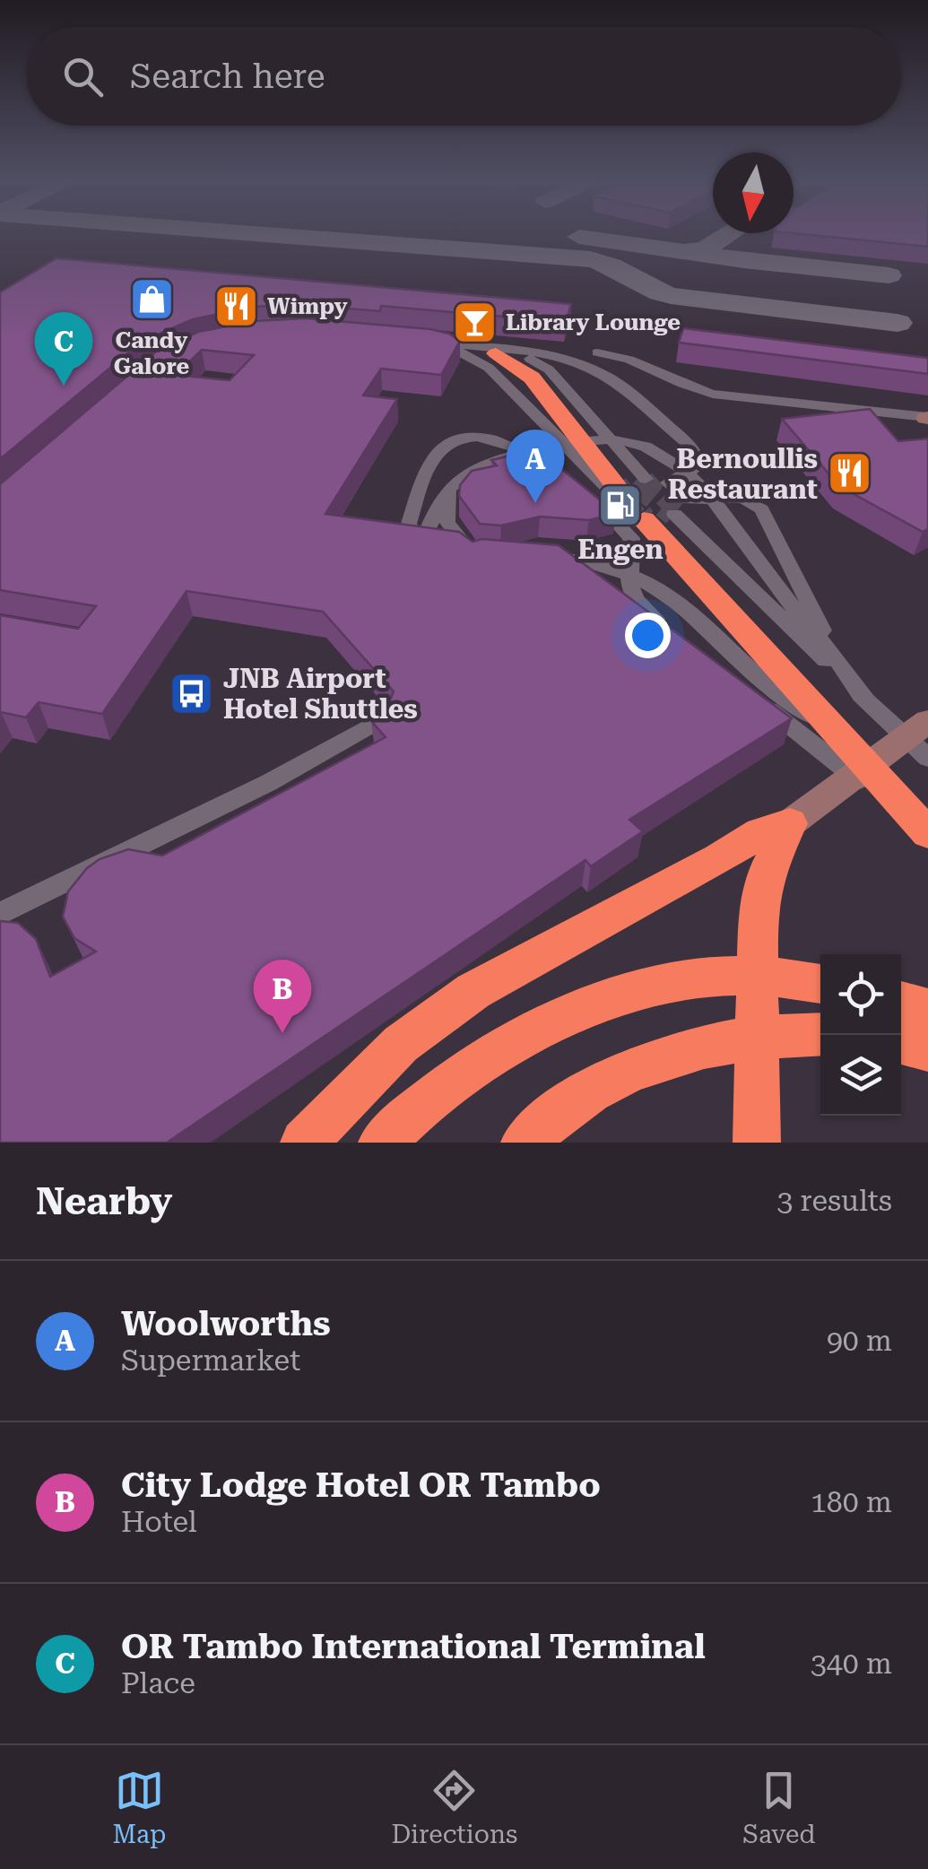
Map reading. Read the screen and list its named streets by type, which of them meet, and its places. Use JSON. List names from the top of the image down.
{
  "places": {
    "shop": ["Candy Galore"],
    "restaurant": ["Wimpy", "Bernoullis Restaurant"],
    "bar": ["Library Lounge"],
    "fuel station": ["Engen"],
    "bus stop": ["JNB Airport Hotel Shuttles"]
  },
  "north": "bottom",
  "page": {
    "search": "Search here",
    "pins": ["C", "A", "B"],
    "heading": ["Nearby", "3 results"],
    "list": [
      {
        "mark": "A",
        "name": "Woolworths",
        "note": "Supermarket",
        "value": "90 m"
      },
      {
        "mark": "B",
        "name": "City Lodge Hotel OR Tambo",
        "note": "Hotel",
        "value": "180 m"
      },
      {
        "mark": "C",
        "name": "OR Tambo International Terminal",
        "note": "Place",
        "value": "340 m"
      }
    ],
    "nav": ["Map", "Directions", "Saved"]
  }
}
